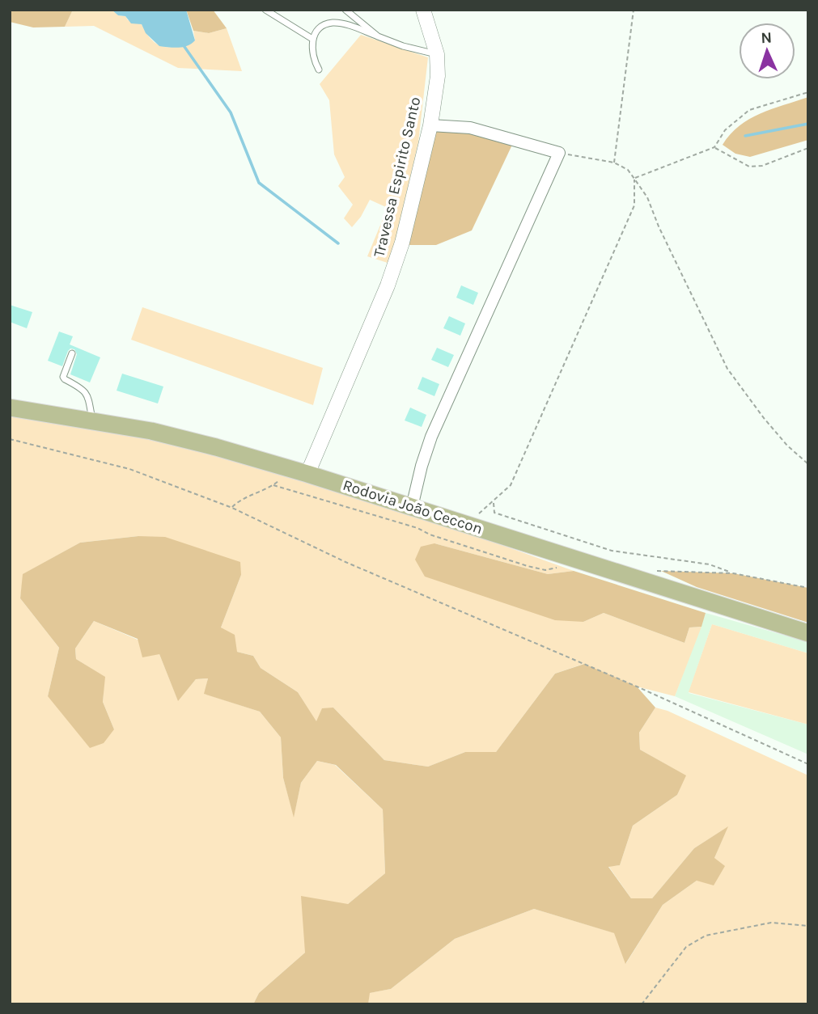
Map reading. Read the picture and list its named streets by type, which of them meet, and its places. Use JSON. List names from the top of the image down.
{
  "streets": {
    "main road": ["Rodovia João Ceccon"],
    "street": ["Travessa Espirito Santo"]
  },
  "crossings": [
    ["Travessa Espirito Santo", "Rodovia João Ceccon"]
  ],
  "north": "top"
}
